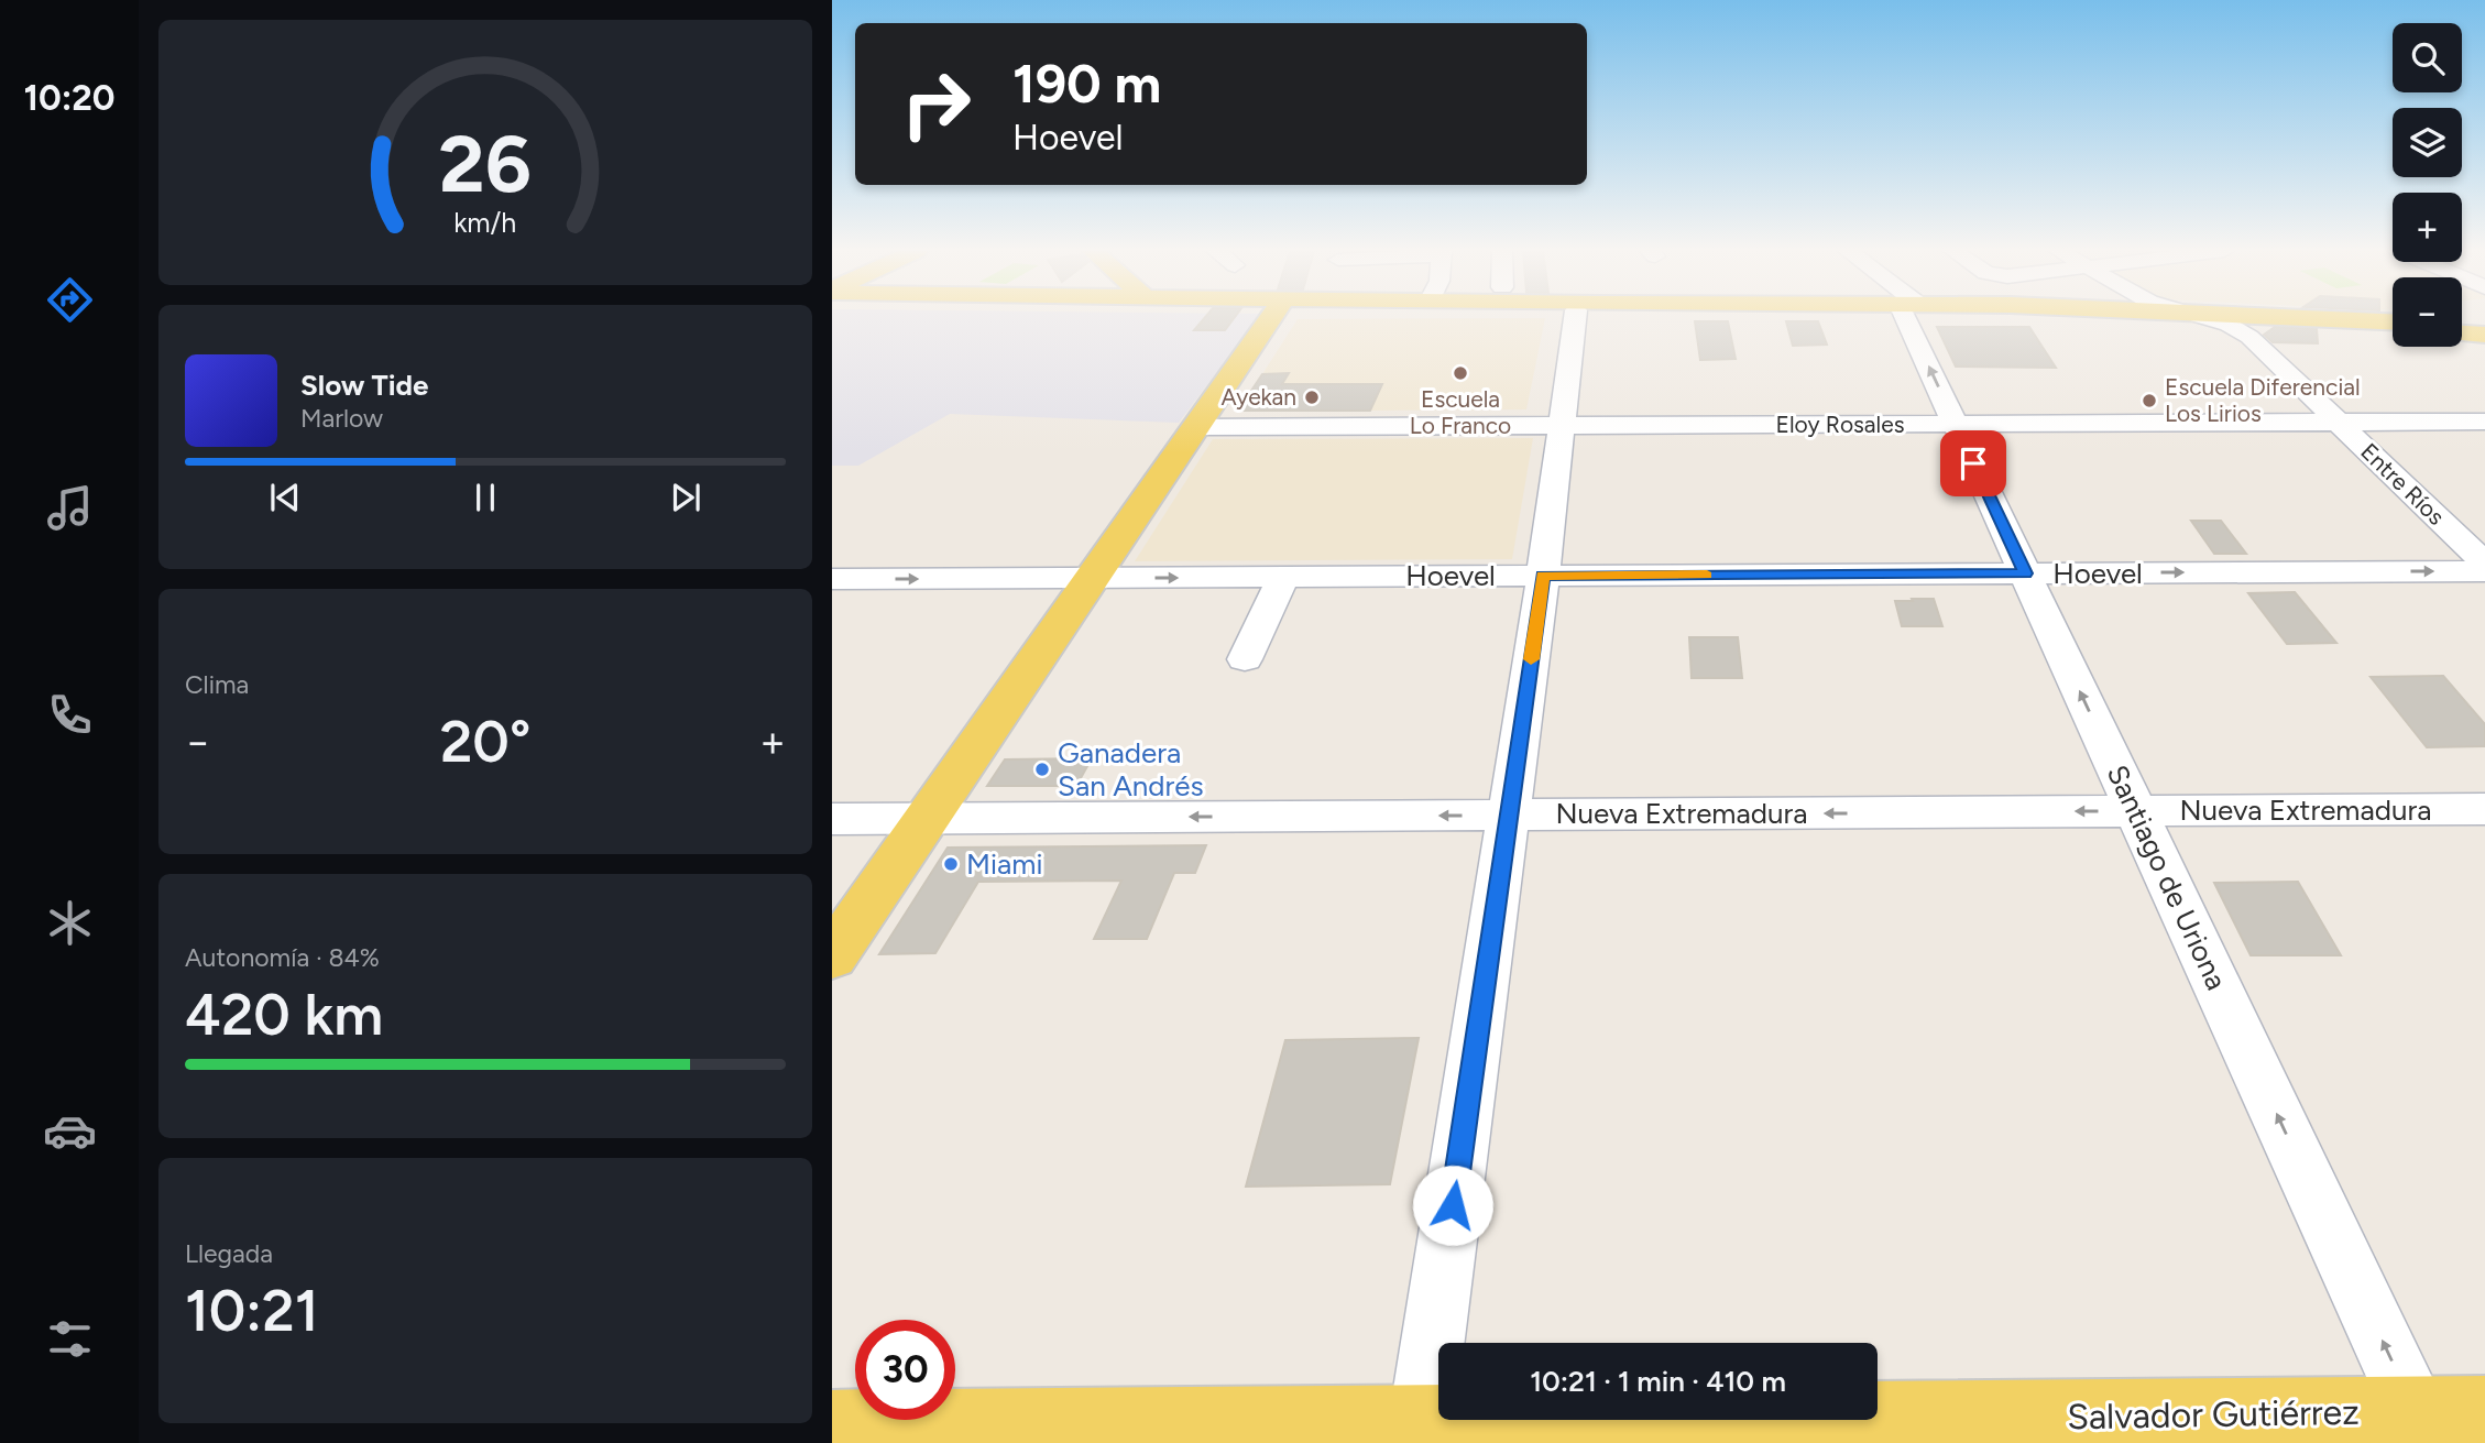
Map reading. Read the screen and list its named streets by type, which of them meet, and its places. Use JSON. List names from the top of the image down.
{
  "streets": {
    "main road": ["Salvador Gutiérrez"],
    "street": [
      "Eloy Rosales",
      "Entre Ríos",
      "Hoevel",
      "Nueva Extremadura",
      "Santiago de Uriona"
    ]
  },
  "crossings": [
    ["Eloy Rosales", "Entre Ríos"],
    ["Eloy Rosales", "Santiago de Uriona"],
    ["Hoevel", "Santiago de Uriona"],
    ["Nueva Extremadura", "Santiago de Uriona"],
    ["Santiago de Uriona", "Salvador Gutiérrez"]
  ],
  "one_way": ["Hoevel", "Nueva Extremadura", "Santiago de Uriona"],
  "places": [
    "Escuela Lo Franco",
    "Ayekan",
    "Escuela Diferencial Los Lirios",
    "Ganadera San Andrés",
    "Miami"
  ],
  "page": {
    "tabs": "10:20",
    "map_buttons": ["+", "−"],
    "turn": ["190 m", "Hoevel"],
    "song": ["Slow Tide", "Marlow"],
    "tile": [
      "Clima",
      ["Autonomía · 84%", "420 km"],
      ["Llegada", "10:21"]
    ],
    "heat": ["−", "20°", "+"],
    "limit": "30",
    "trip": "10:21 · 1 min · 410 m",
    "gauge": ["26", "km/h"]
  }
}
